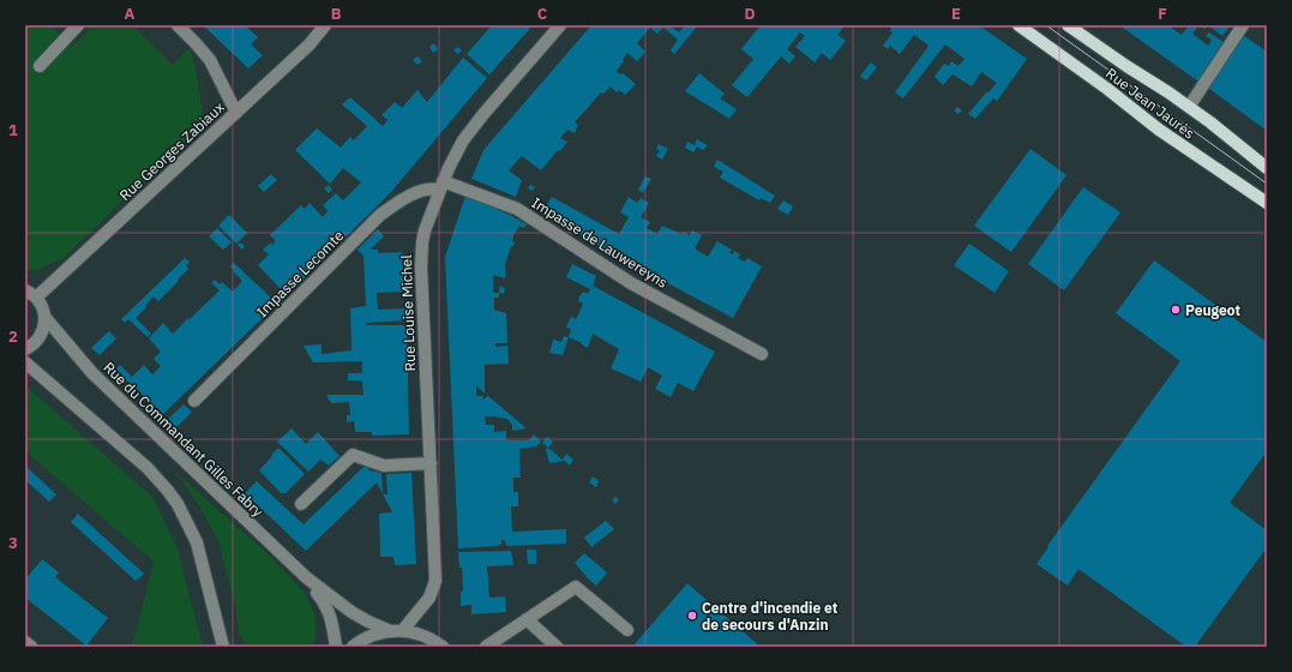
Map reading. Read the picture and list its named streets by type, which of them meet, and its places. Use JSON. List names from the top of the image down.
{
  "streets": {
    "main road": ["Rue Jean Jaurès"],
    "street": [
      "Rue Georges Zabiaux",
      "Impasse de Lauwereyns",
      "Impasse Lecomte",
      "Rue Louise Michel",
      "Rue du Commandant Gilles Fabry"
    ]
  },
  "crossings": [
    ["Rue Georges Zabiaux", "Rue du Commandant Gilles Fabry"],
    ["Impasse de Lauwereyns", "Impasse Lecomte"],
    ["Impasse de Lauwereyns", "Rue Louise Michel"],
    ["Impasse Lecomte", "Rue Louise Michel"],
    ["Rue Louise Michel", "Rue du Commandant Gilles Fabry"]
  ],
  "places": ["Peugeot", "Centre d'incendie et de secours d'Anzin"],
  "grid": {
    "columns": [
      "A",
      "B",
      "C",
      "D",
      "E",
      "F"
    ],
    "rows": ["1", "2", "3"]
  }
}
